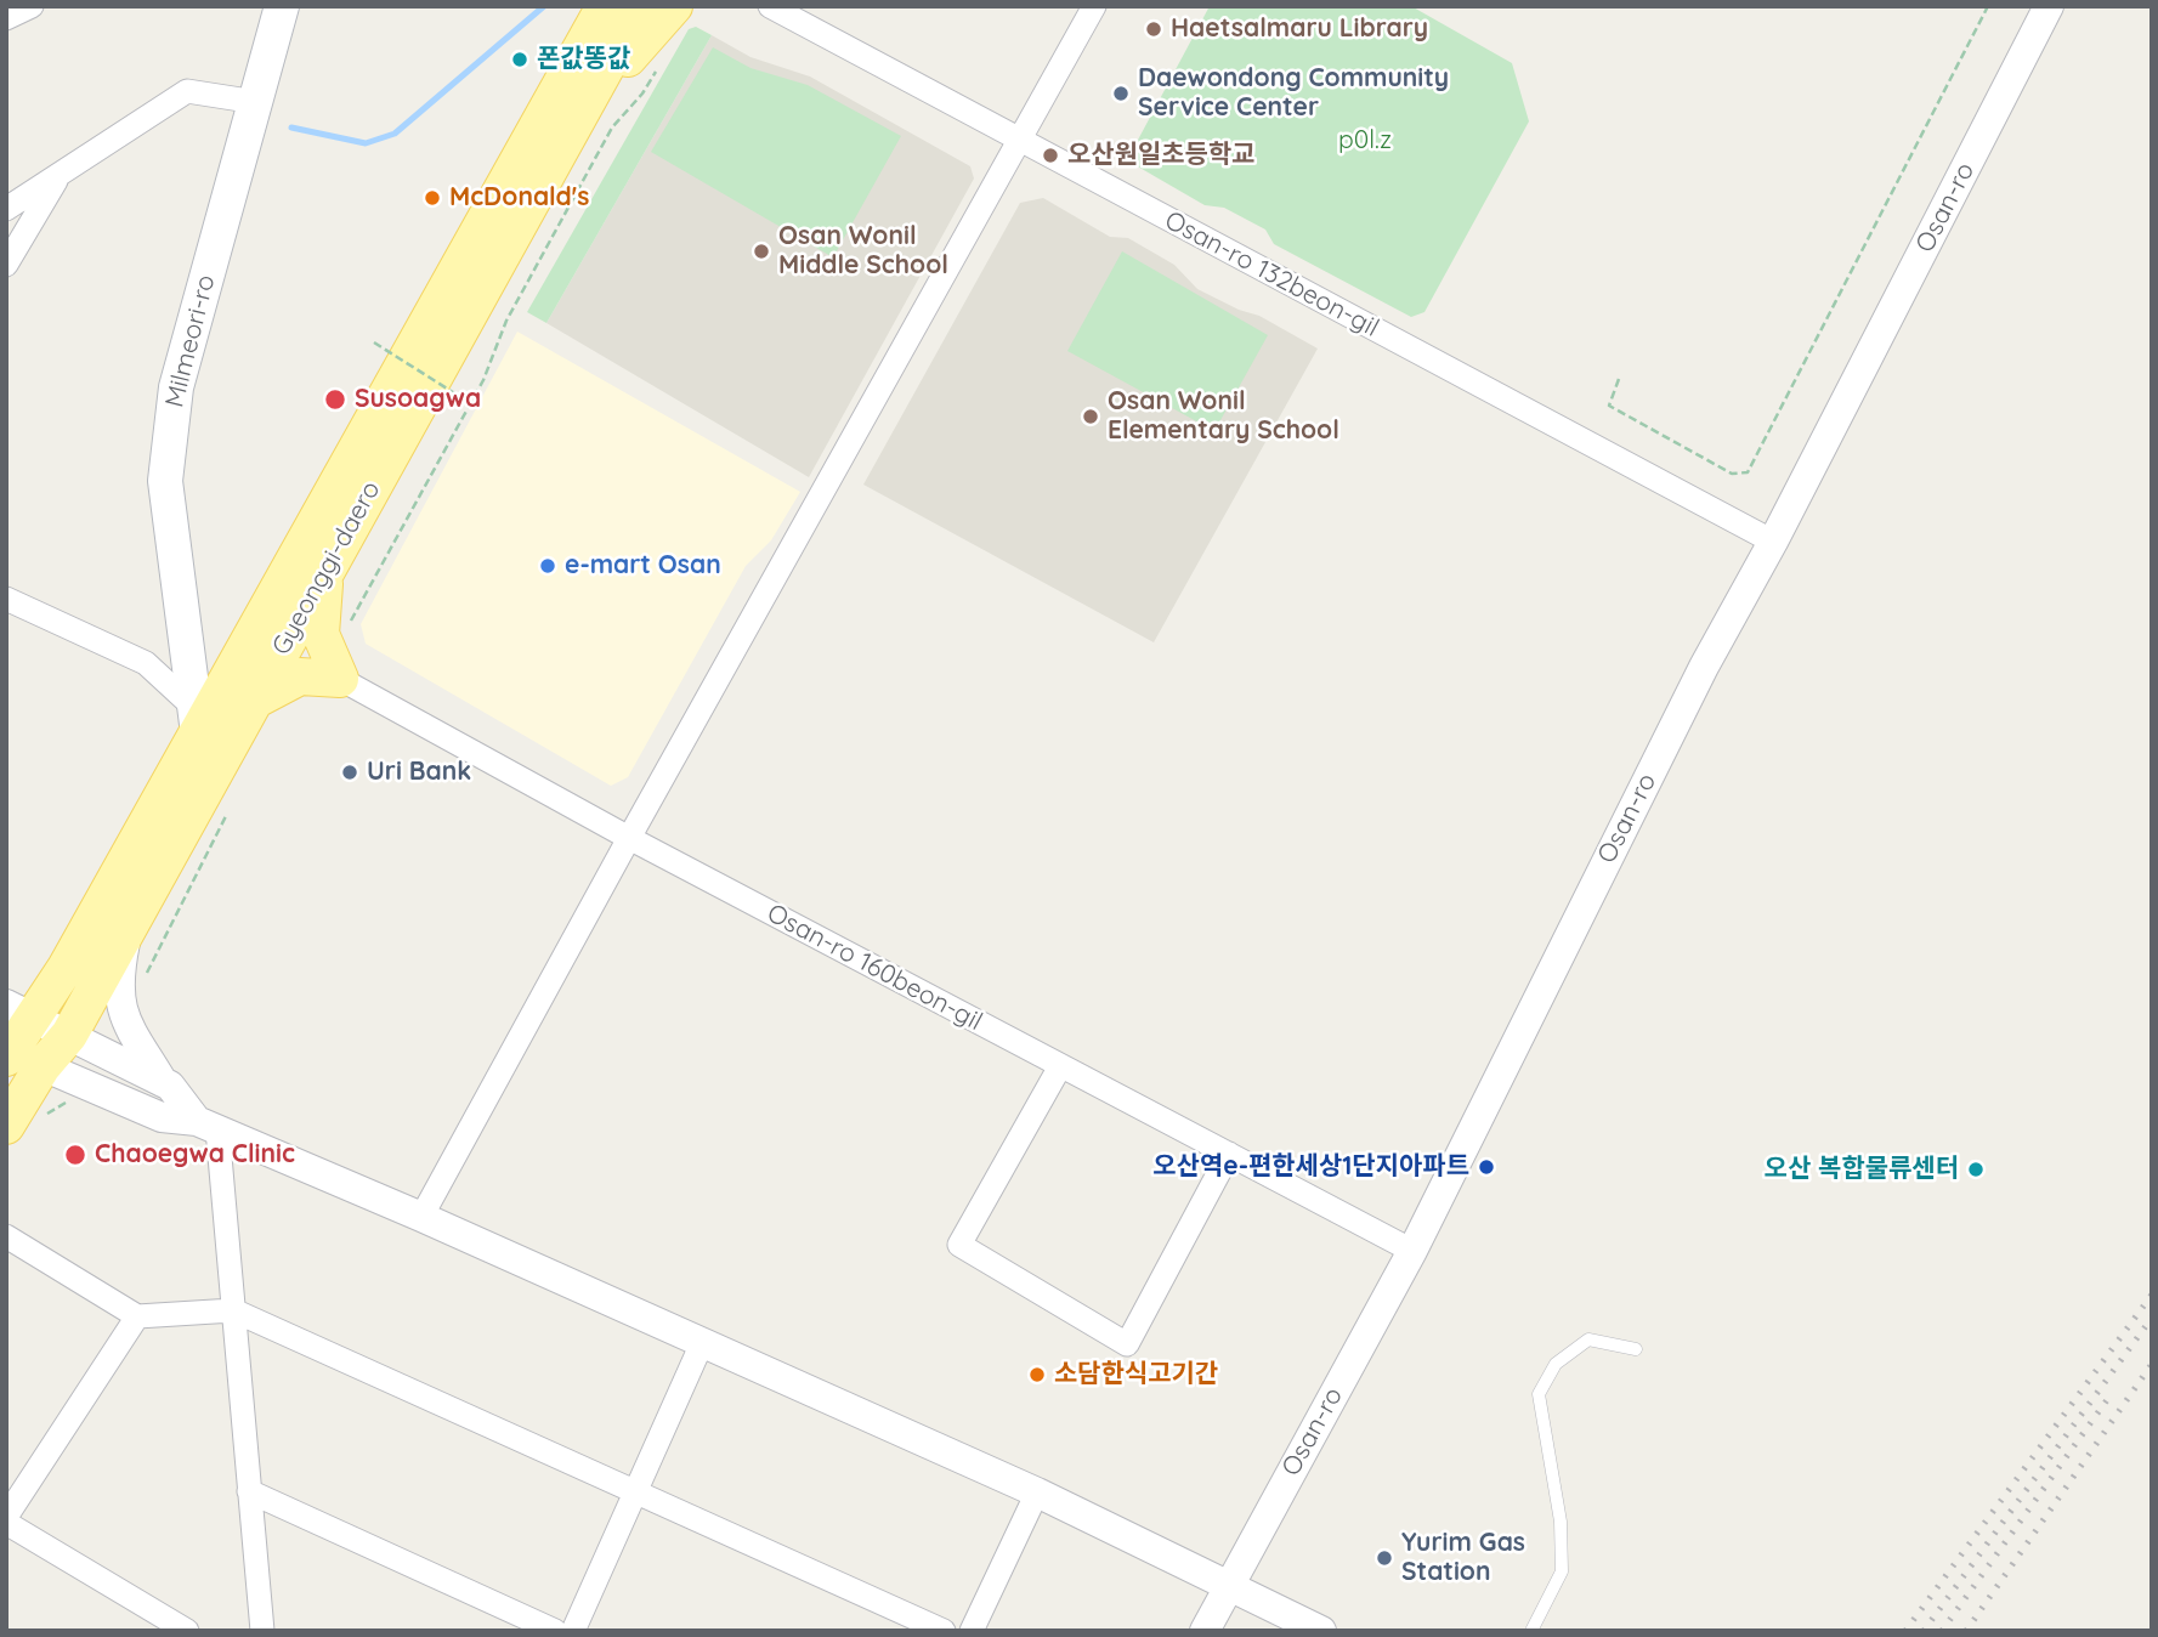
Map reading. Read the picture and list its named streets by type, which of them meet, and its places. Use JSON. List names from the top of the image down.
{
  "streets": {
    "main road": ["Milmeori-ro", "Gyeonggi-daero"],
    "street": ["Osan-ro", "Osan-ro 132beon-gil", "Osan-ro 160beon-gil"]
  },
  "crossings": [
    ["Osan-ro", "Osan-ro 132beon-gil"],
    ["Osan-ro", "Osan-ro 160beon-gil"],
    ["Milmeori-ro", "Gyeonggi-daero"]
  ],
  "parks": ["p0l.z"],
  "places": [
    "Haetsalmaru Library",
    "폰값똥값",
    "Daewondong Community Service Center",
    "오산원일초등학교",
    "McDonald's",
    "Osan Wonil Middle School",
    "Susoagwa",
    "Osan Wonil Elementary School",
    "e-mart Osan",
    "Uri Bank",
    "Chaoegwa Clinic",
    "오산역e-편한세상1단지아파트",
    "오산 복합물류센터",
    "소담한식고기간",
    "Yurim Gas Station"
  ]
}
